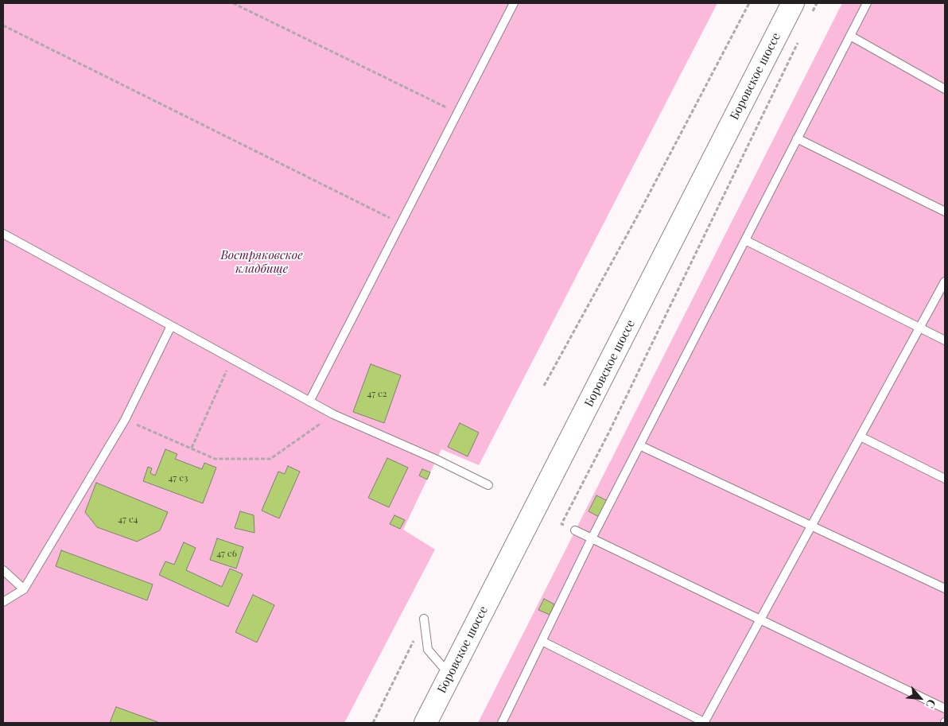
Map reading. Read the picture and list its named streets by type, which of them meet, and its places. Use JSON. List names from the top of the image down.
{
  "streets": {
    "street": ["Боровское шоссе"]
  },
  "parks": ["Востряковское кладбище"],
  "house_numbers": [
    "47 с2",
    "47 с3",
    "47 с4",
    "47 с6"
  ],
  "north": "bottom right"
}
